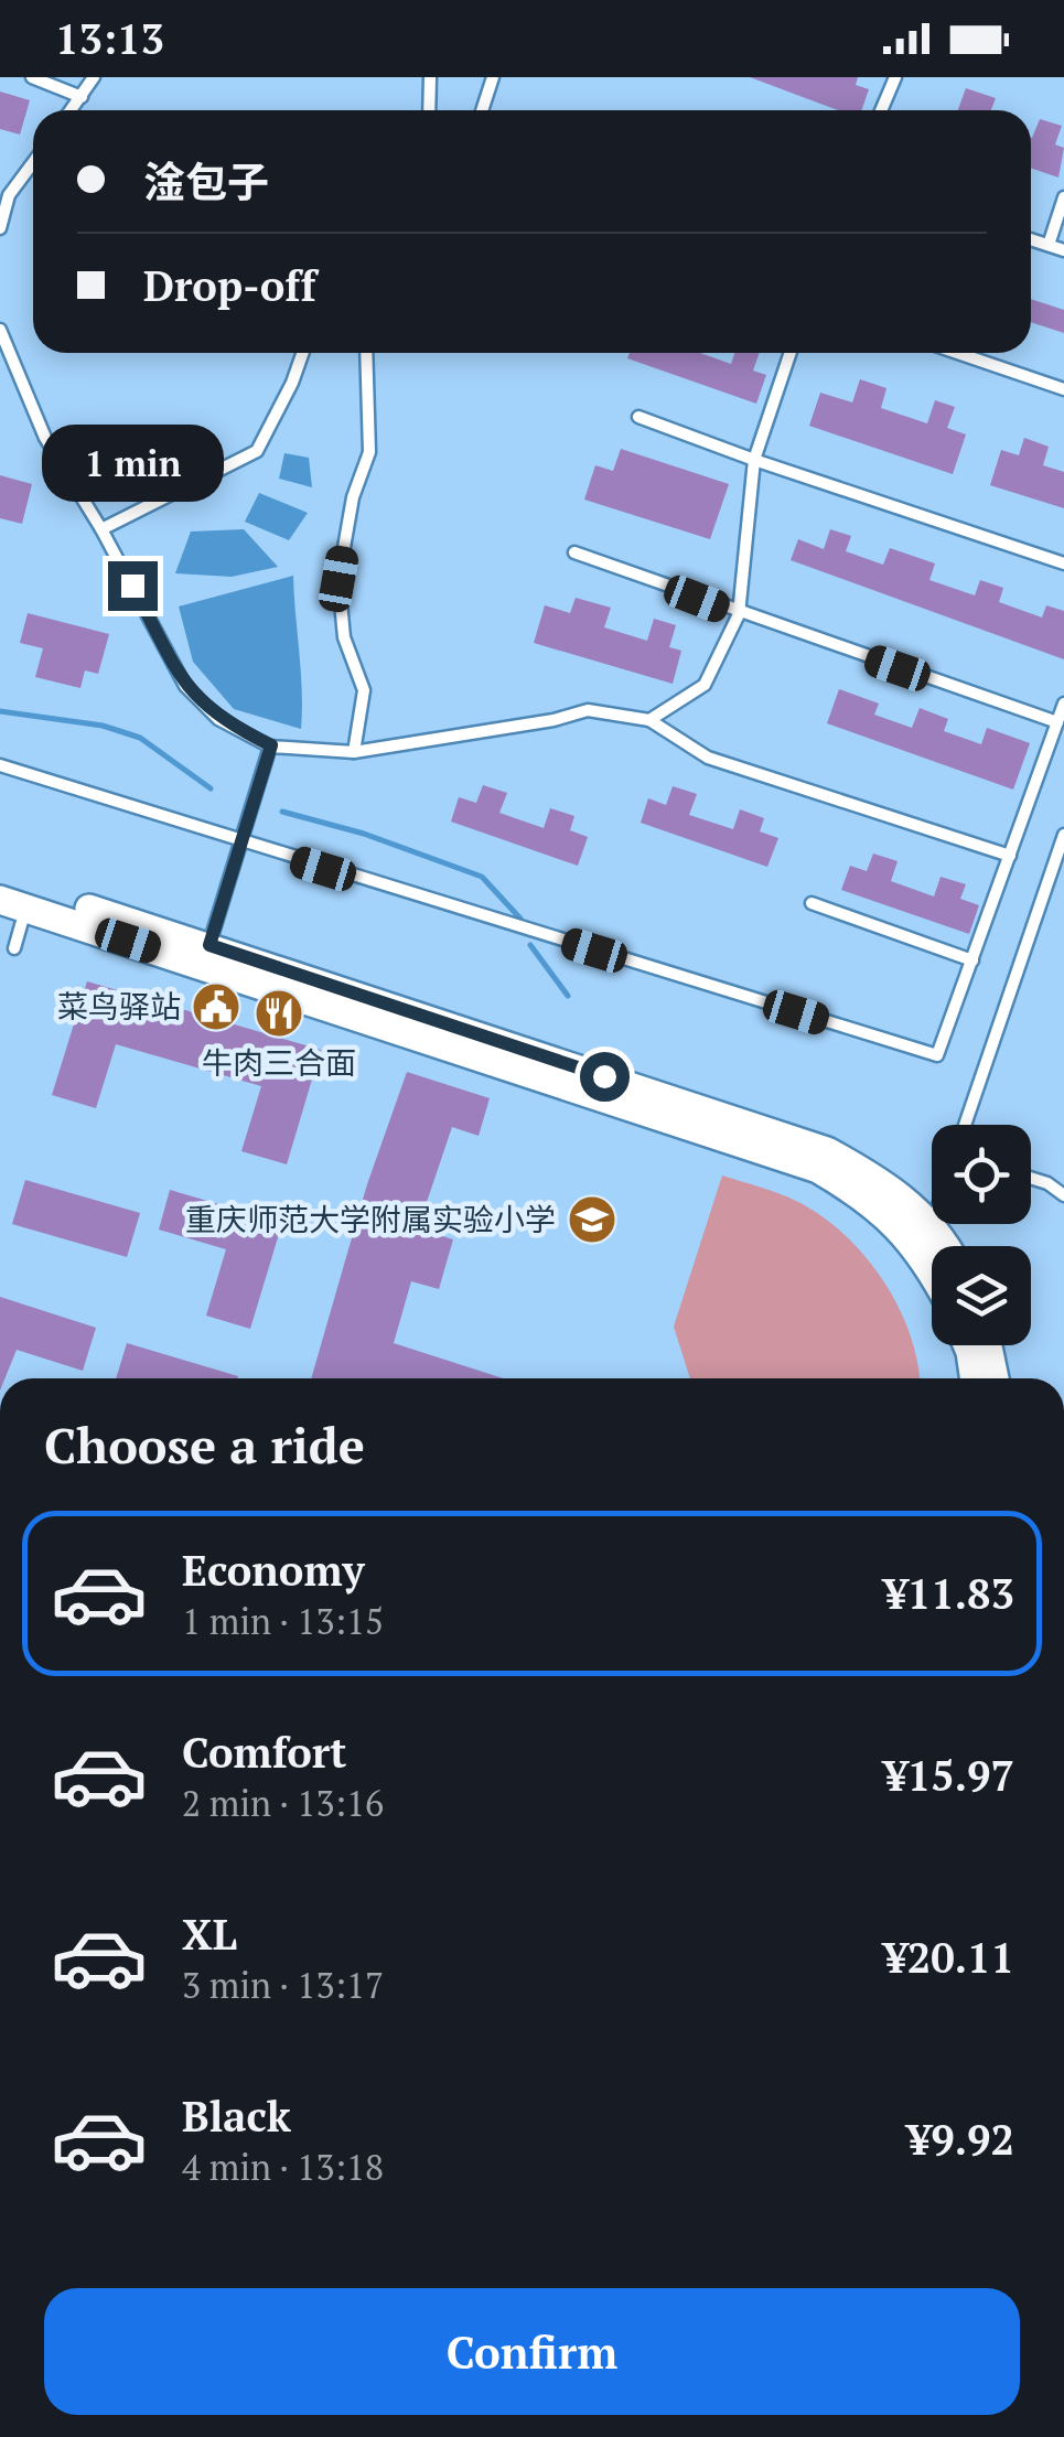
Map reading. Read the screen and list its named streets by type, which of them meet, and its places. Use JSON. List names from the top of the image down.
{
  "places": {
    "public building": ["菜鸟驿站"],
    "restaurant": ["牛肉三合面"],
    "school or university": ["重庆师范大学附属实验小学"]
  },
  "page": {
    "status": "13:13",
    "banner": ["淦包子", "Drop-off"],
    "bubble": "1 min",
    "heading": "Choose a ride",
    "list": [
      {
        "name": "Economy",
        "note": "1 min · 13:15",
        "value": "¥11.83"
      },
      {
        "name": "Comfort",
        "note": "2 min · 13:16",
        "value": "¥15.97"
      },
      {
        "name": "XL",
        "note": "3 min · 13:17",
        "value": "¥20.11"
      },
      {
        "name": "Black",
        "note": "4 min · 13:18",
        "value": "¥9.92"
      }
    ],
    "buttons": "Confirm"
  }
}
